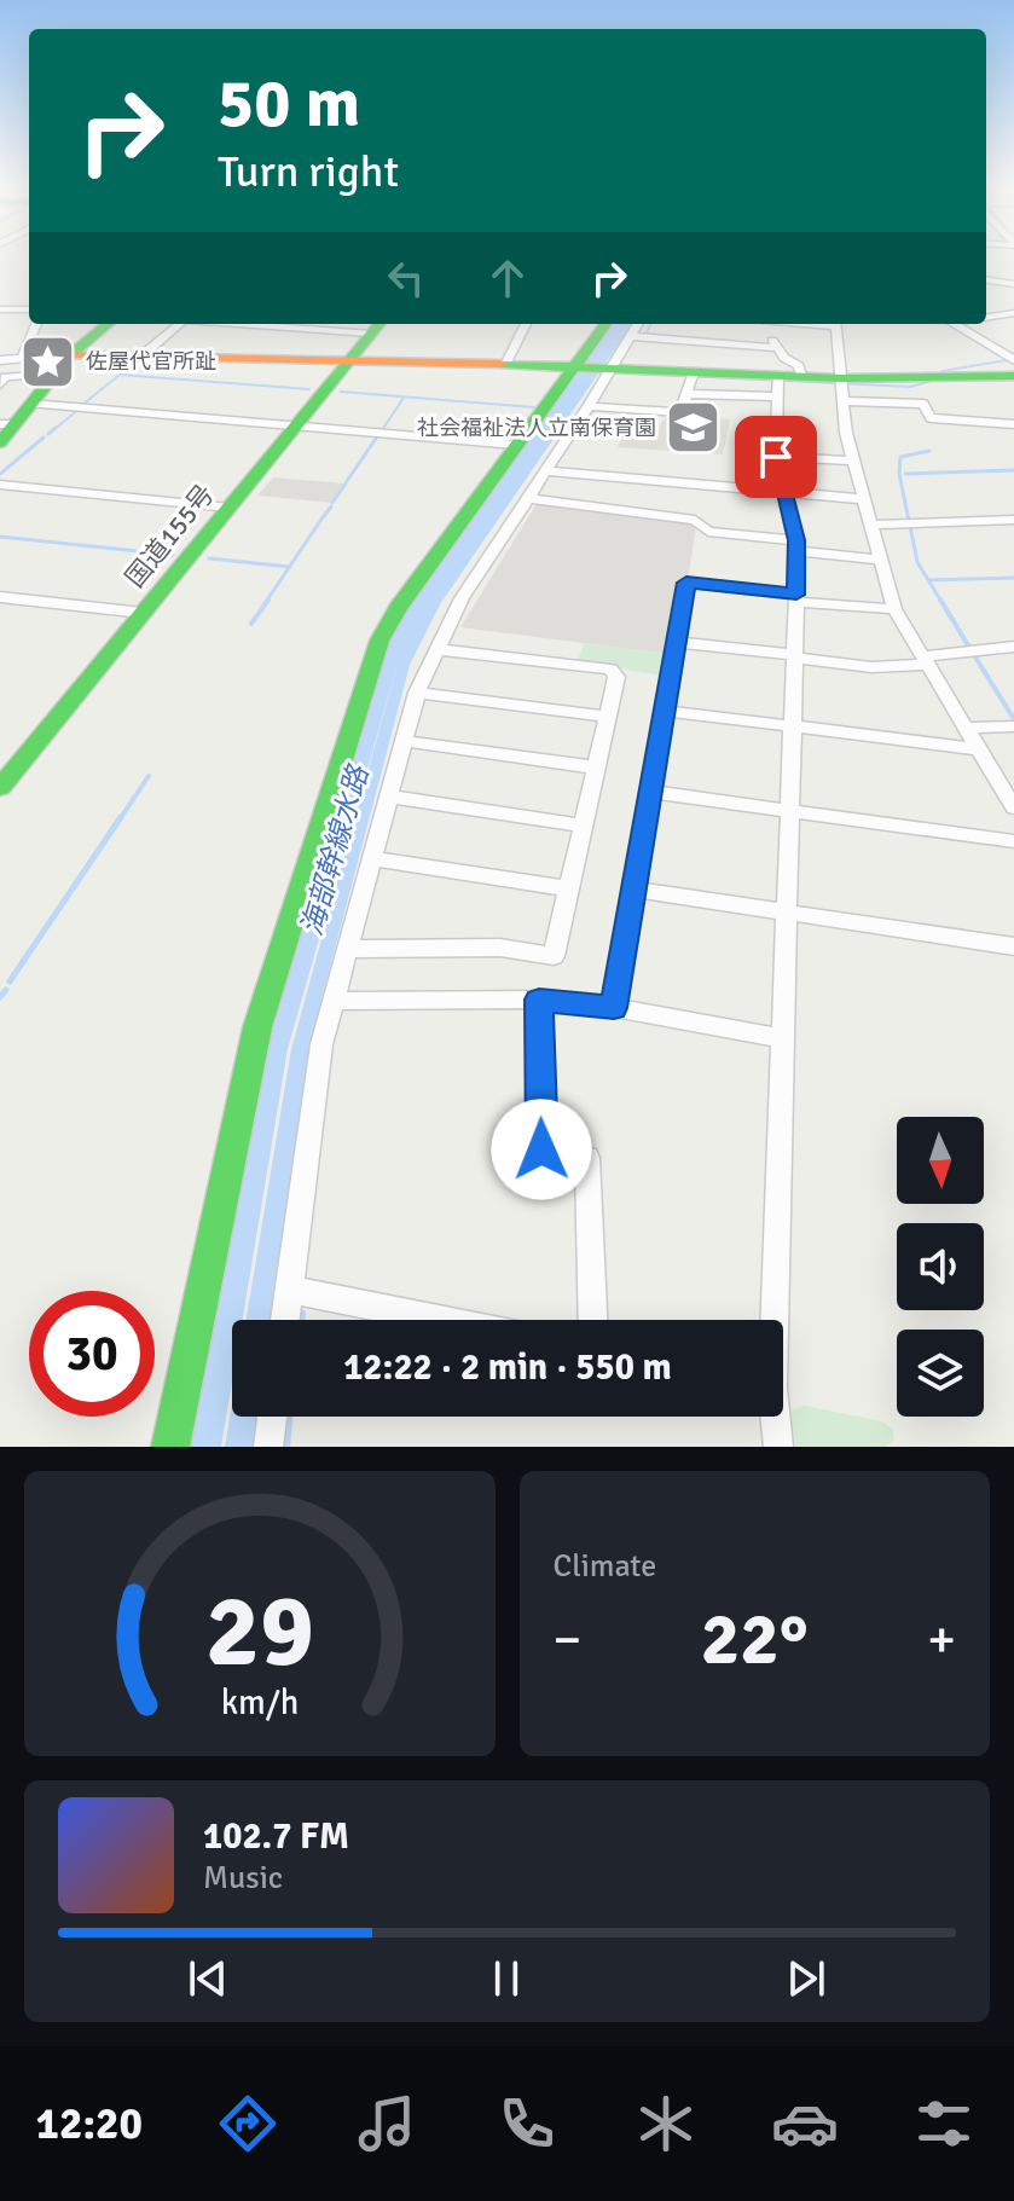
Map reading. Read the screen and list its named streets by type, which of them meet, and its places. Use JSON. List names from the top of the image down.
{
  "streets": {
    "main road": ["国道155号"]
  },
  "water": ["海部幹線水路"],
  "places": {
    "place": ["佐屋代官所趾"],
    "school or university": ["社会福祉法人立南保育園"]
  },
  "north": "bottom",
  "page": {
    "turn": ["50 m", "Turn right"],
    "limit": "30",
    "trip": "12:22 · 2 min · 550 m",
    "tile": "Climate",
    "heat": ["−", "22°", "+"],
    "song": ["102.7 FM", "Music"],
    "tabs": "12:20",
    "gauge": ["29", "km/h"]
  }
}
